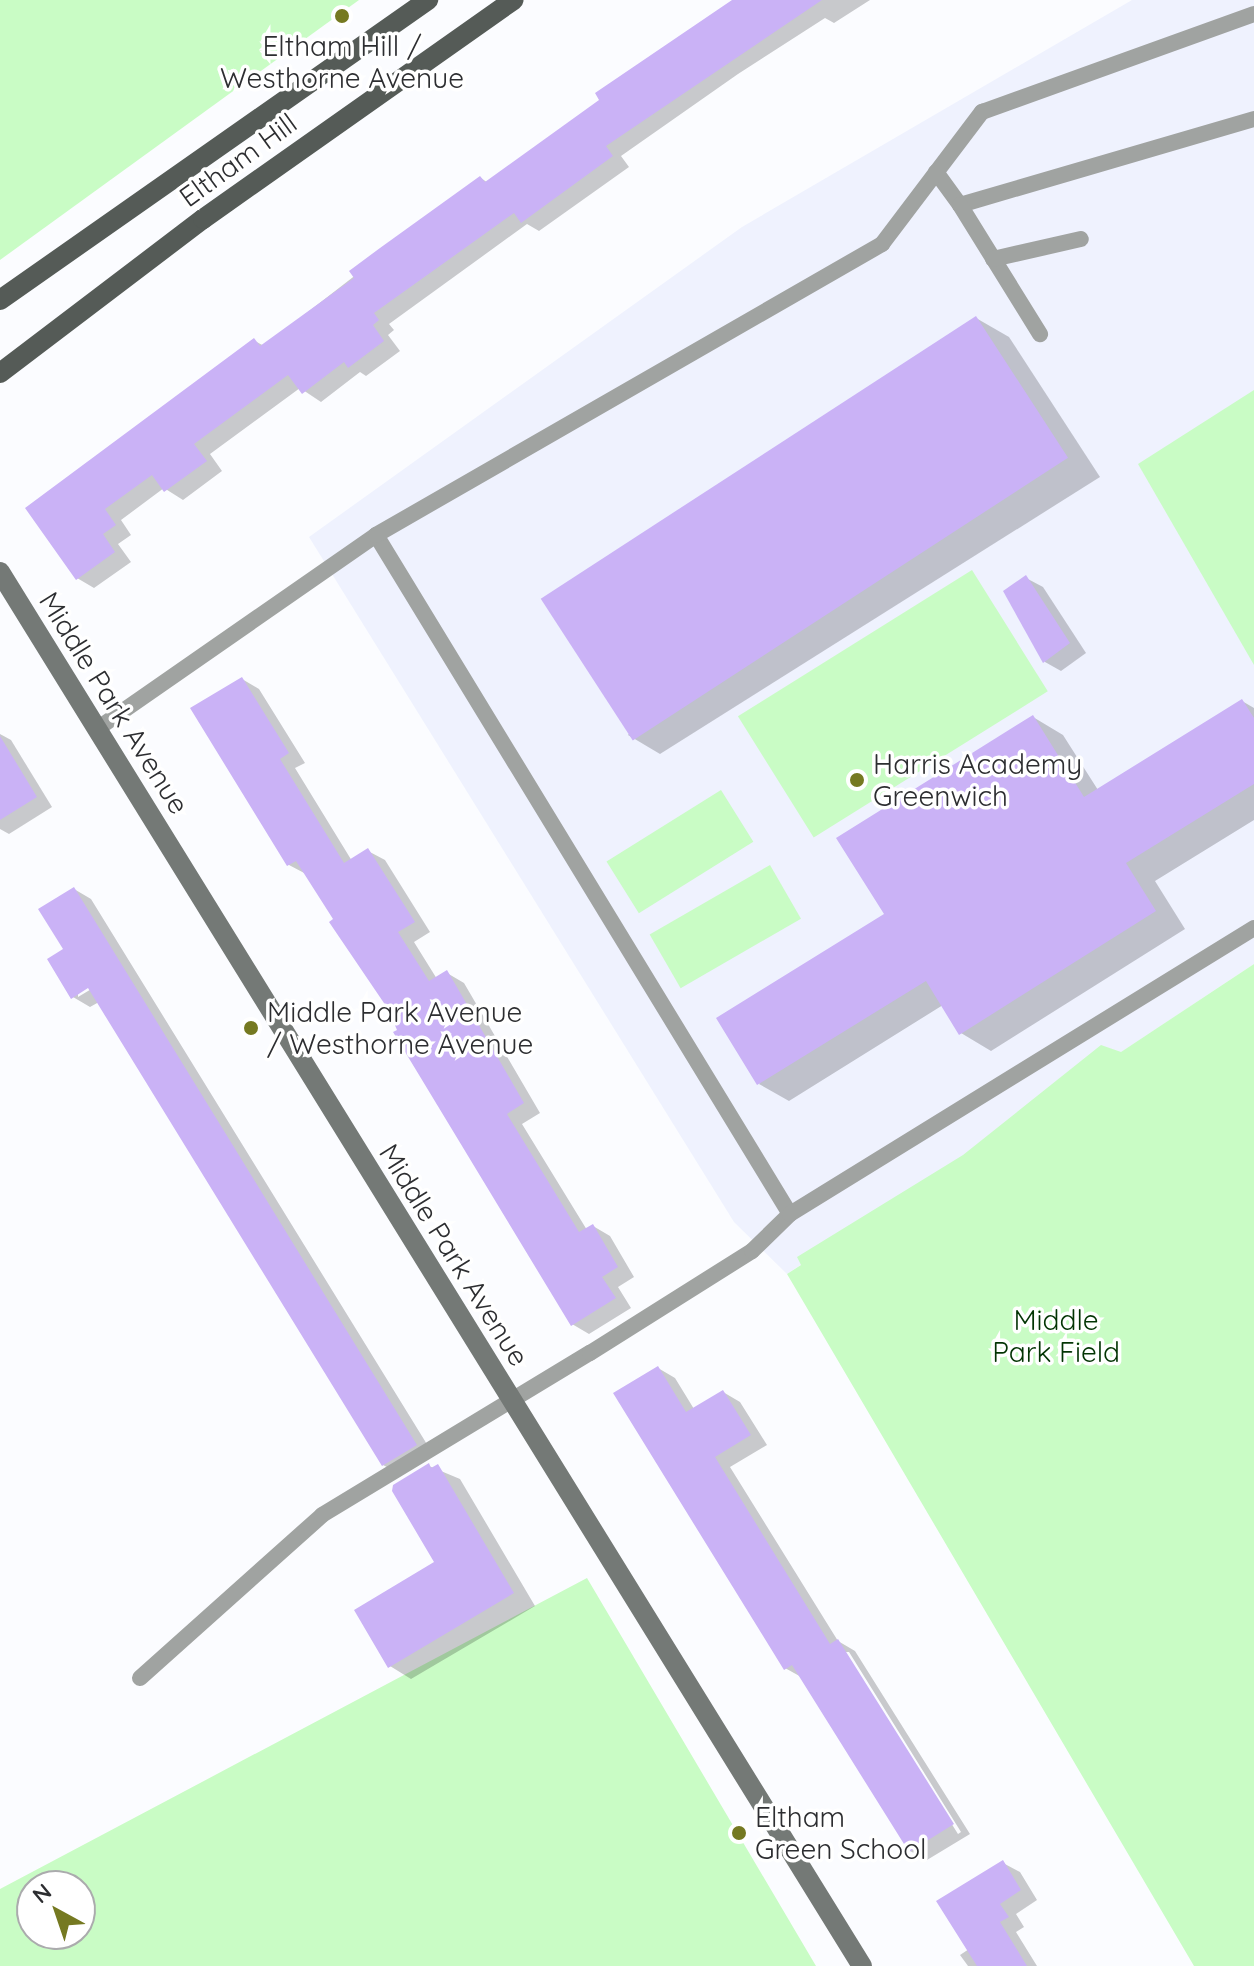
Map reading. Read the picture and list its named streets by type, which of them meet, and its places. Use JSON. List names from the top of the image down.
{
  "streets": {
    "main road": ["Eltham Hill"],
    "street": ["Middle Park Avenue"]
  },
  "parks": ["Middle Park Field"],
  "places": [
    "Eltham Hill / Westhorne Avenue",
    "Harris Academy Greenwich",
    "Middle Park Avenue / Westhorne Avenue",
    "Eltham Green School"
  ],
  "north": "top left"
}
